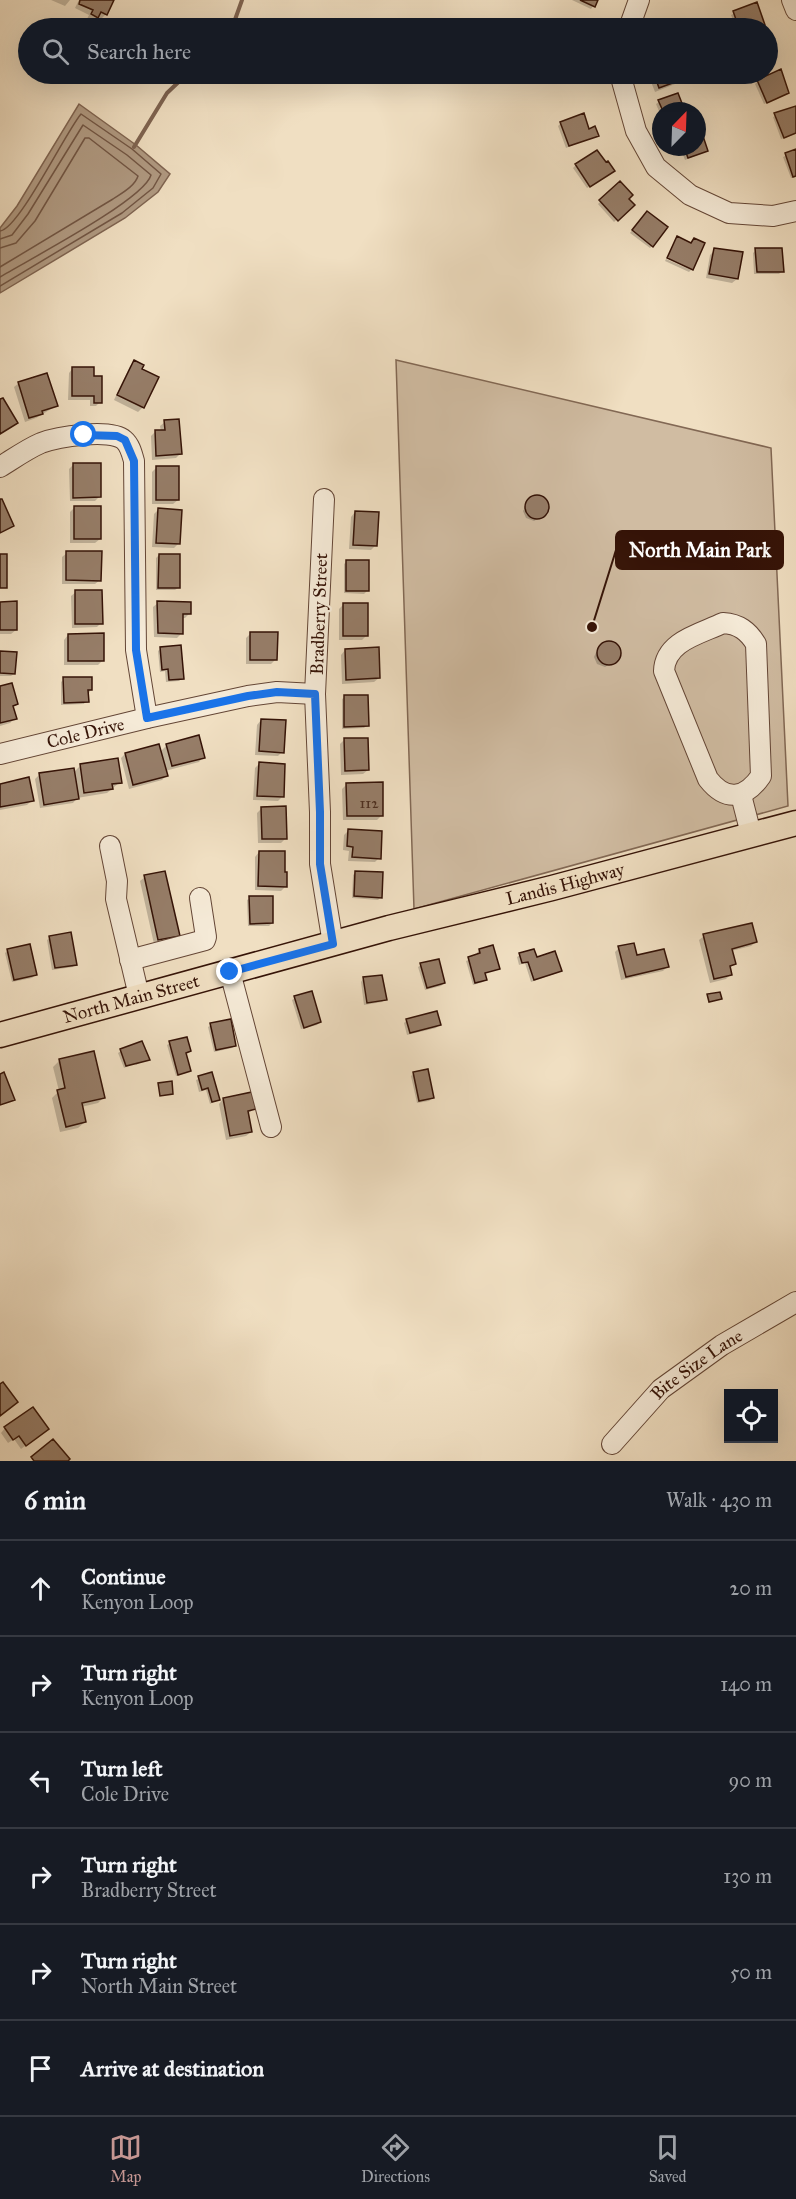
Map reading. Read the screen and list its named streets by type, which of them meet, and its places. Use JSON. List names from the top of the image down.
{
  "streets": {
    "main road": ["Landis Highway", "North Main Street"],
    "street": ["Bradberry Street", "Cole Drive", "Bite Size Lane"]
  },
  "crossings": [
    ["Bradberry Street", "Cole Drive"],
    ["Bradberry Street", "Landis Highway"],
    ["Bradberry Street", "North Main Street"],
    ["Landis Highway", "North Main Street"]
  ],
  "places": ["North Main Park"],
  "house_numbers": ["112"],
  "north": "top right",
  "page": {
    "search": "Search here",
    "heading": ["6 min", "Walk · 430 m"],
    "list": [
      ["Continue", "Kenyon Loop", "20 m"],
      ["Turn right", "Kenyon Loop", "140 m"],
      ["Turn left", "Cole Drive", "90 m"],
      ["Turn right", "Bradberry Street", "130 m"],
      ["Turn right", "North Main Street", "50 m"],
      "Arrive at destination"
    ],
    "nav": ["Map", "Directions", "Saved"]
  }
}
